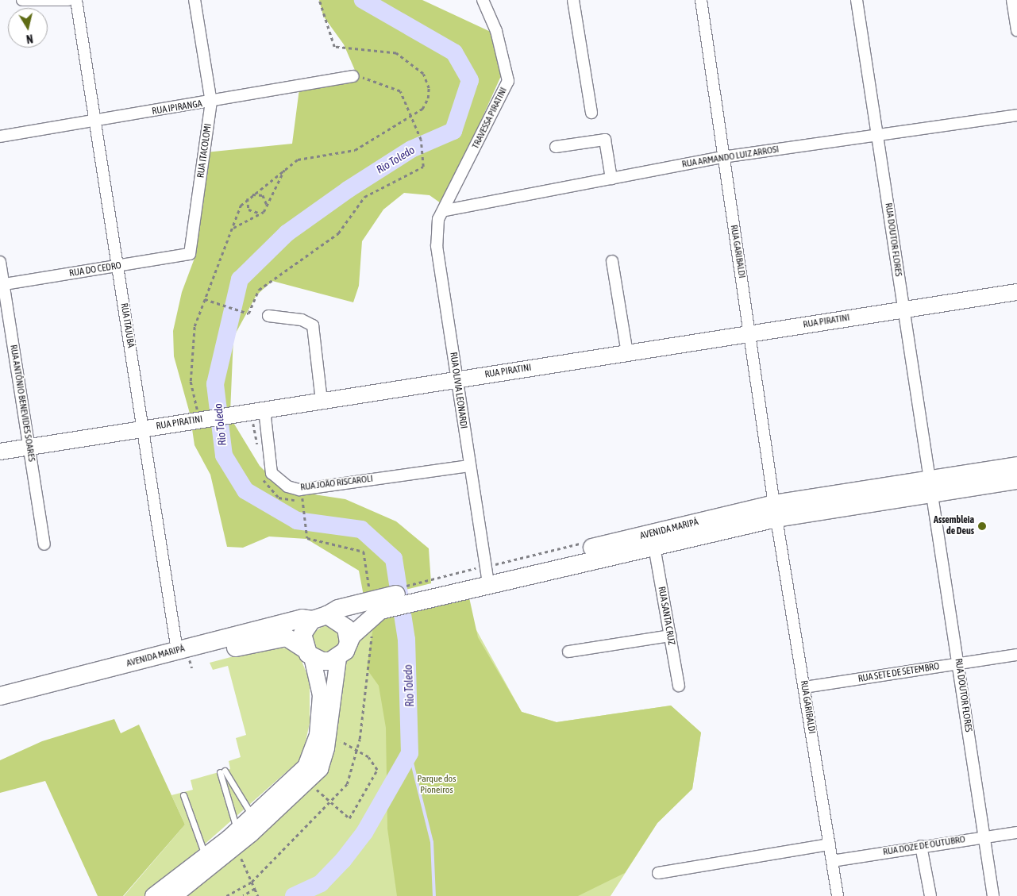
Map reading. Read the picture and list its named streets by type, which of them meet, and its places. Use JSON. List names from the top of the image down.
{
  "streets": {
    "main road": ["AVENIDA MARIPÁ"],
    "street": [
      "RUA IPIRANGA",
      "TRAVESSA PIRATINI",
      "RUA ITACOLOMI",
      "RUA ARMANDO LUIZ ARROSI",
      "RUA DOUTOR FLORES",
      "RUA GARIBALDI",
      "RUA DO CEDRO",
      "RUA PIRATINI",
      "RUA ITAJUBÁ",
      "RUA OLIVIA LEONARDI",
      "RUA ANTÔNIO BENEVIDES SOARES",
      "RUA JOÃO RISCAROLI",
      "RUA SANTA CRUZ",
      "RUA SETE DE SETEMBRO",
      "RUA DOZE DE OUTUBRO"
    ]
  },
  "crossings": [
    ["RUA IPIRANGA", "RUA ITACOLOMI"],
    ["RUA IPIRANGA", "RUA ITAJUBÁ"],
    ["TRAVESSA PIRATINI", "RUA ARMANDO LUIZ ARROSI"],
    ["TRAVESSA PIRATINI", "RUA OLIVIA LEONARDI"],
    ["RUA ITACOLOMI", "RUA DO CEDRO"],
    ["RUA ARMANDO LUIZ ARROSI", "RUA DOUTOR FLORES"],
    ["RUA ARMANDO LUIZ ARROSI", "RUA GARIBALDI"],
    ["RUA ARMANDO LUIZ ARROSI", "RUA OLIVIA LEONARDI"],
    ["RUA DOUTOR FLORES", "RUA PIRATINI"],
    ["RUA DOUTOR FLORES", "AVENIDA MARIPÁ"],
    ["RUA DOUTOR FLORES", "RUA SETE DE SETEMBRO"],
    ["RUA DOUTOR FLORES", "RUA DOZE DE OUTUBRO"],
    ["RUA GARIBALDI", "RUA PIRATINI"],
    ["RUA GARIBALDI", "AVENIDA MARIPÁ"],
    ["RUA GARIBALDI", "RUA SETE DE SETEMBRO"],
    ["RUA GARIBALDI", "RUA DOZE DE OUTUBRO"],
    ["RUA DO CEDRO", "RUA ITAJUBÁ"],
    ["RUA DO CEDRO", "RUA ANTÔNIO BENEVIDES SOARES"],
    ["RUA PIRATINI", "RUA ITAJUBÁ"],
    ["RUA PIRATINI", "RUA OLIVIA LEONARDI"],
    ["RUA PIRATINI", "RUA ANTÔNIO BENEVIDES SOARES"],
    ["RUA PIRATINI", "RUA JOÃO RISCAROLI"],
    ["RUA ITAJUBÁ", "AVENIDA MARIPÁ"],
    ["RUA OLIVIA LEONARDI", "RUA JOÃO RISCAROLI"],
    ["RUA OLIVIA LEONARDI", "AVENIDA MARIPÁ"],
    ["AVENIDA MARIPÁ", "RUA SANTA CRUZ"]
  ],
  "water": ["Rio Toledo"],
  "parks": ["Parque dos Pioneiros"],
  "places": ["Assembleia de Deus"],
  "north": "bottom"
}
